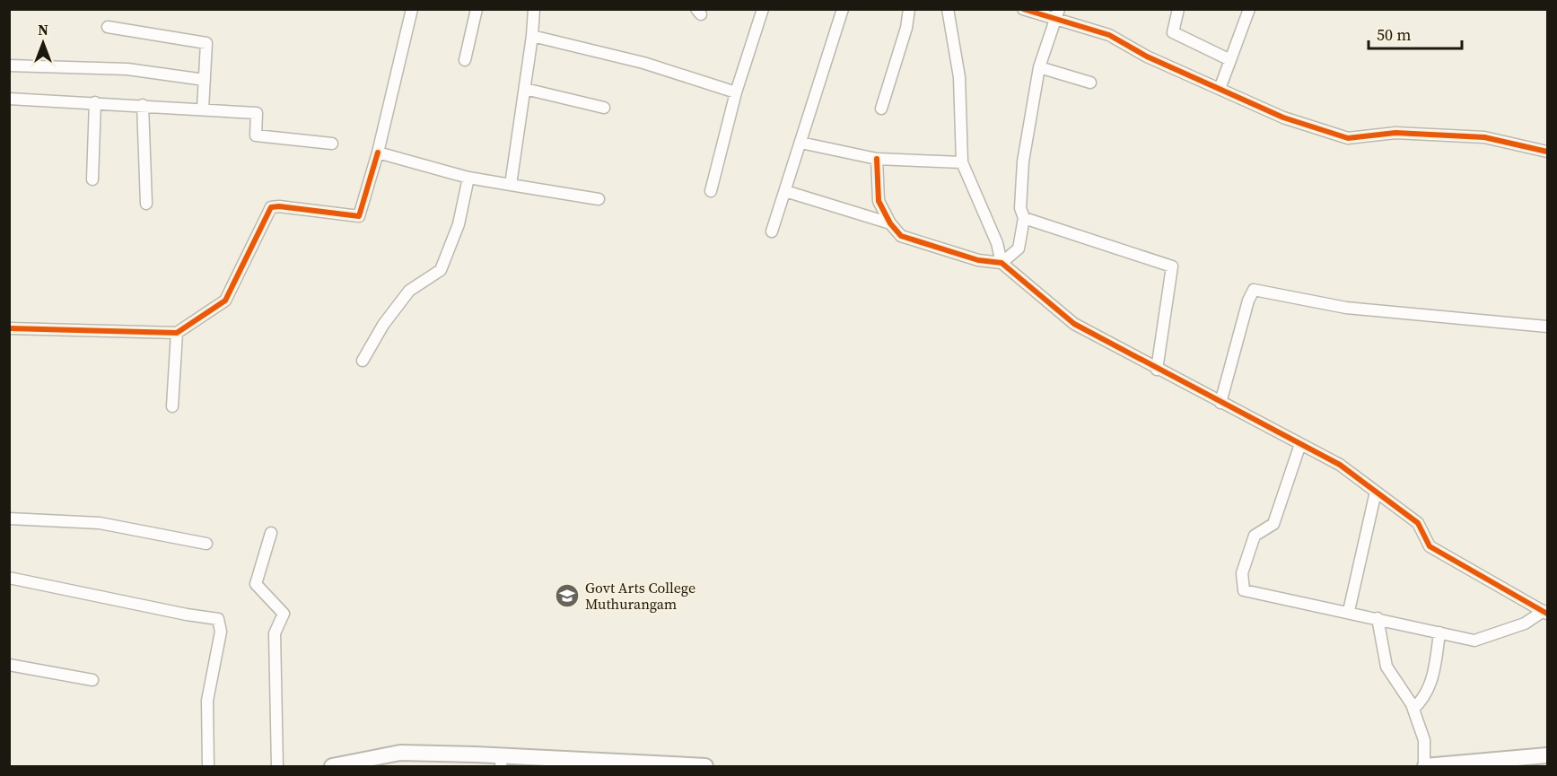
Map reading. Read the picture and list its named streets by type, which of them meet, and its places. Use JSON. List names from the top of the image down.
{
  "places": {
    "school or university": ["Govt Arts College Muthurangam"]
  },
  "scale_bar": "50 m",
  "north": "top"
}
